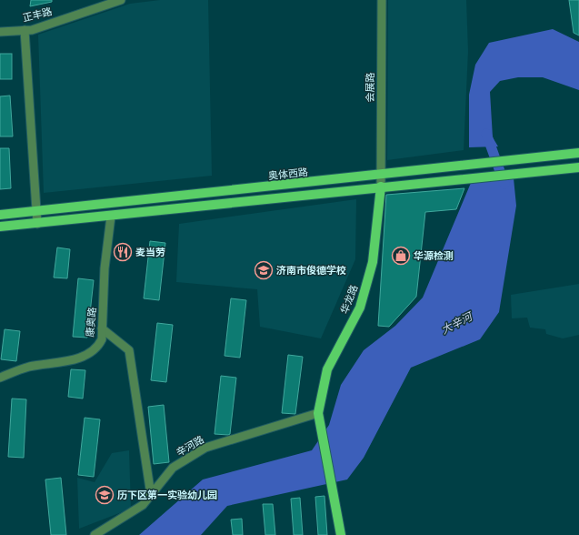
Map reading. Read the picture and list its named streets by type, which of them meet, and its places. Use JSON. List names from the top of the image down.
{
  "streets": {
    "main road": ["奥体西路", "华龙路"],
    "street": [
      "正丰路",
      "会展路",
      "康奥路",
      "辛河路"
    ]
  },
  "crossings": [
    ["会展路", "奥体西路"],
    ["华龙路", "辛河路"]
  ],
  "water": ["大辛河"],
  "places": {
    "restaurant": ["麦当劳"],
    "shop": ["华源检测"],
    "school or university": ["济南市俊德学校", "历下区第一实验幼儿园"]
  }
}
